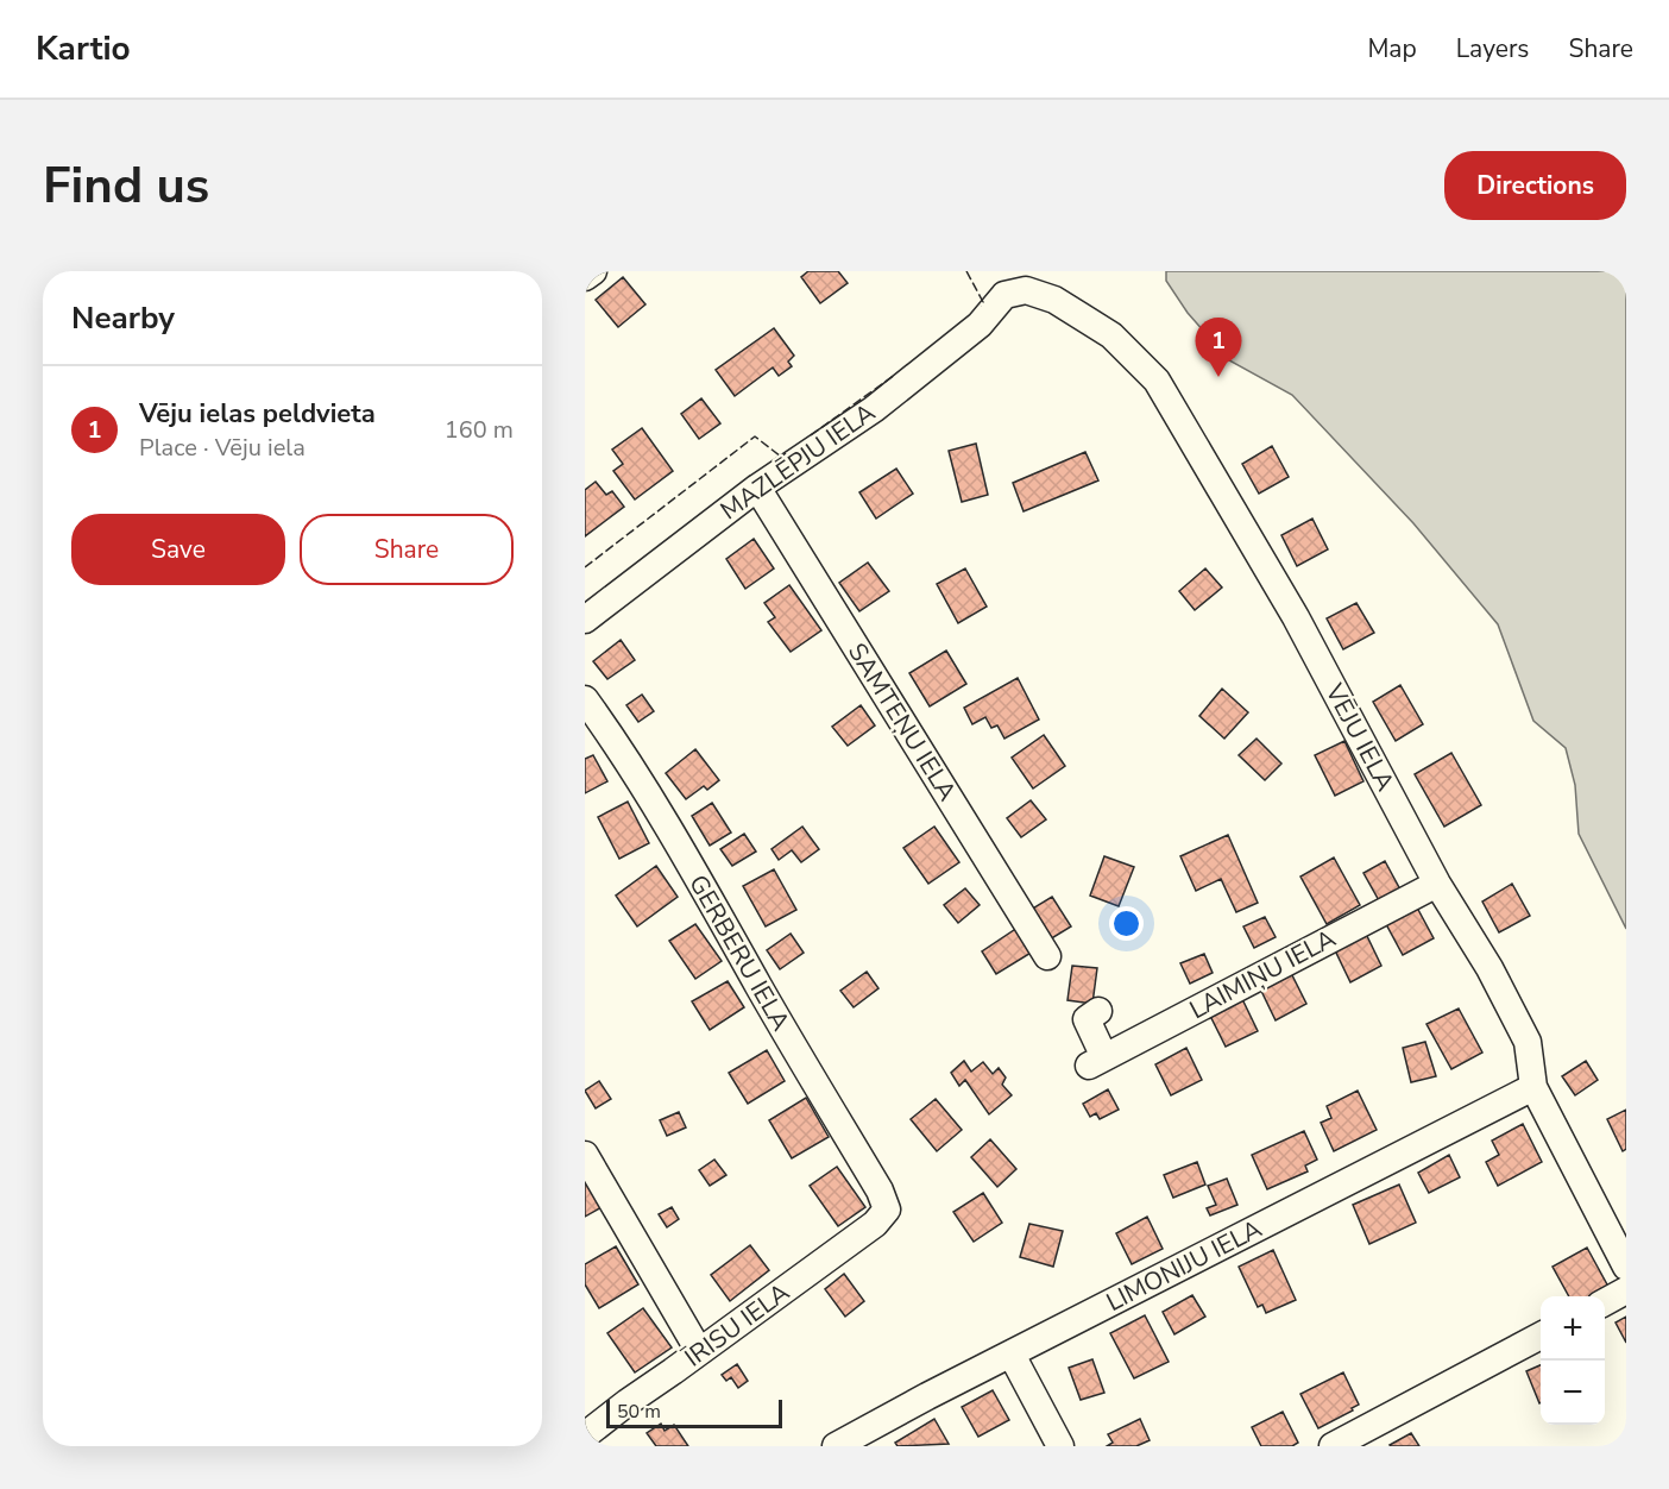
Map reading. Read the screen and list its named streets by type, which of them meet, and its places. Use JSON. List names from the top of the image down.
{
  "streets": {
    "street": [
      "MAZLĒPJU IELA",
      "SAMTEŅU IELA",
      "VĒJU IELA",
      "GERBERU IELA",
      "LAIMIŅU IELA",
      "LIMONIJU IELA",
      "ĪRISU IELA"
    ]
  },
  "crossings": [
    ["MAZLĒPJU IELA", "SAMTEŅU IELA"],
    ["MAZLĒPJU IELA", "VĒJU IELA"],
    ["VĒJU IELA", "LAIMIŅU IELA"],
    ["VĒJU IELA", "LIMONIJU IELA"],
    ["GERBERU IELA", "ĪRISU IELA"]
  ],
  "scale_bar": "50 m",
  "page": {
    "header": "Kartio",
    "nav": ["Map", "Layers", "Share"],
    "buttons": [
      "Directions",
      ["Save", "Share"]
    ],
    "title": "Find us",
    "heading": "Nearby",
    "pins": "1",
    "list": [
      {
        "mark": "1",
        "name": "Vēju ielas peldvieta",
        "note": "Place · Vēju iela",
        "value": "160 m"
      }
    ],
    "map_buttons": ["+", "−"],
    "scale": "50 m"
  }
}
